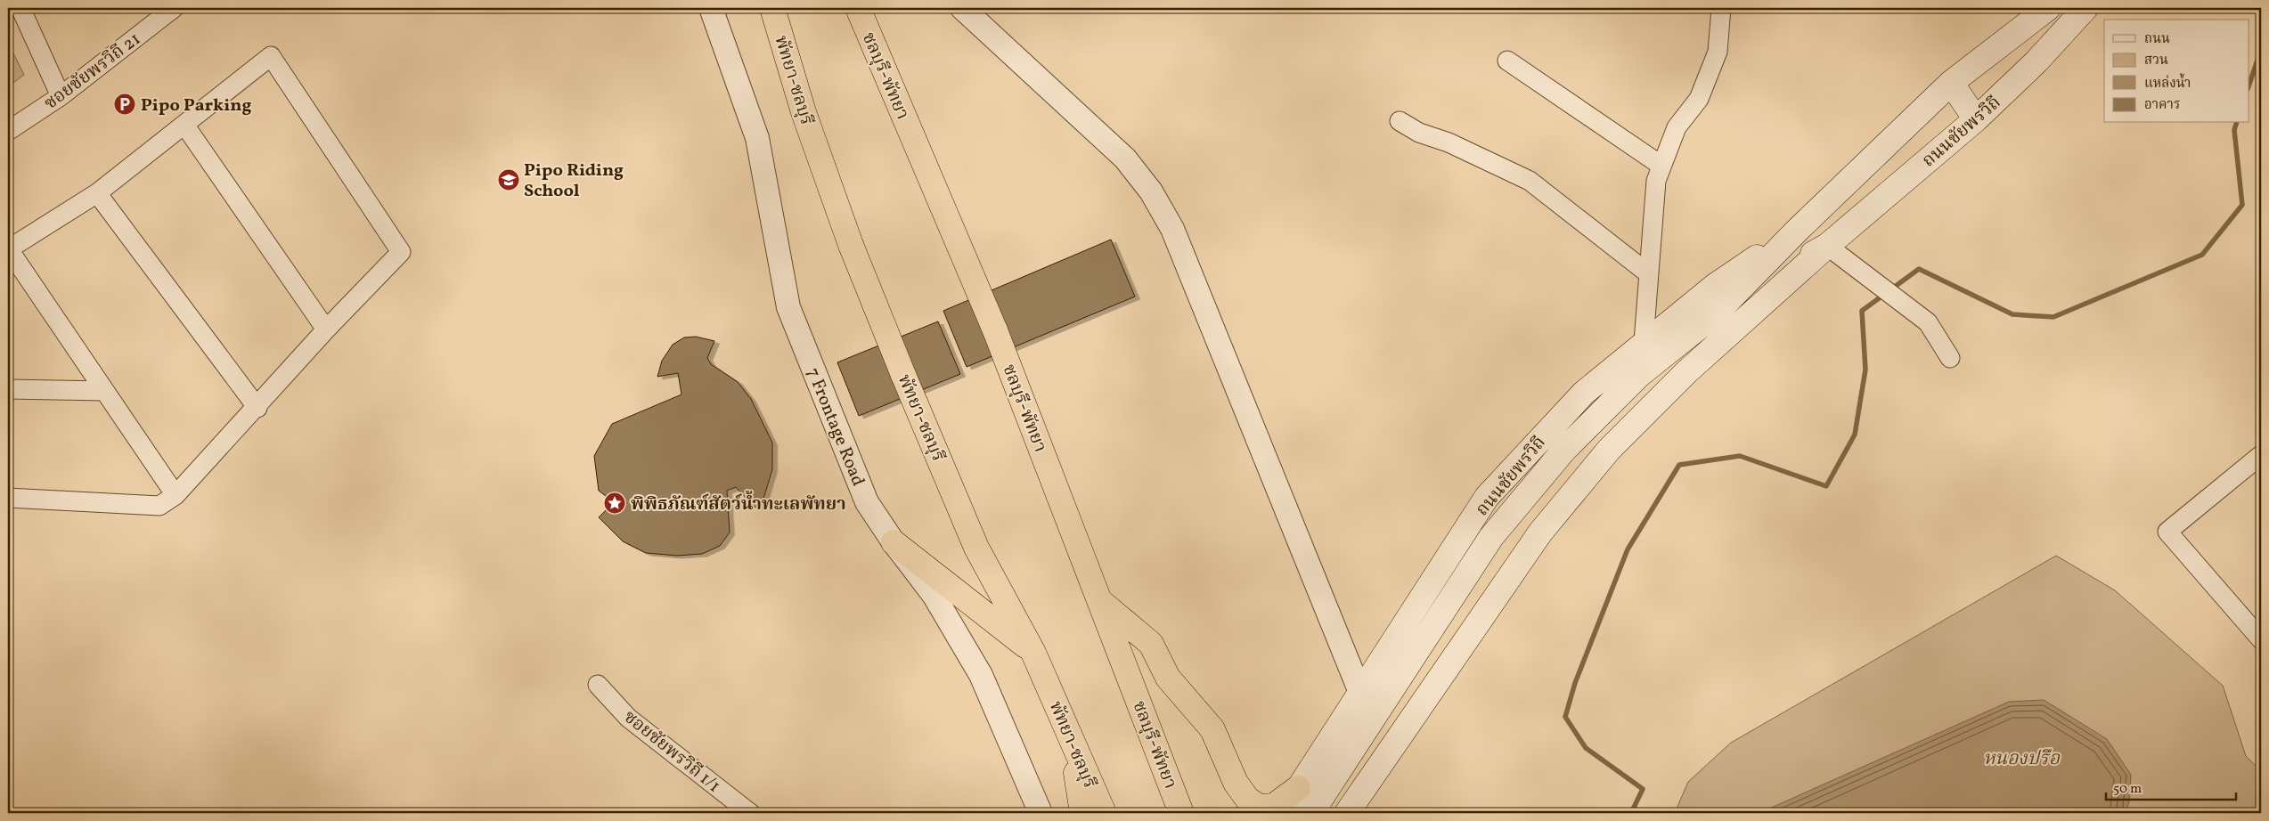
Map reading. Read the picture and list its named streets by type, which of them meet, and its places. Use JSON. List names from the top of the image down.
{
  "streets": {
    "highway": ["ชลบุรี-พัทยา", "พัทยา-ชลบุรี"],
    "main road": ["ถนนชัยพรวิถี"],
    "street": ["ซอยชัยพรวิถี 21", "7 Frontage Road", "ซอยชัยพรวิถี 1/1"]
  },
  "water": ["หนองปรือ"],
  "places": {
    "parking": ["Pipo Parking"],
    "school or university": ["Pipo Riding School"],
    "place": ["พิพิธภัณฑ์สัตว์น้ำทะเลพัทยา"]
  },
  "legend": [
    "ถนน",
    "สวน",
    "แหล่งน้ำ",
    "อาคาร"
  ],
  "scale_bar": "50 m"
}
